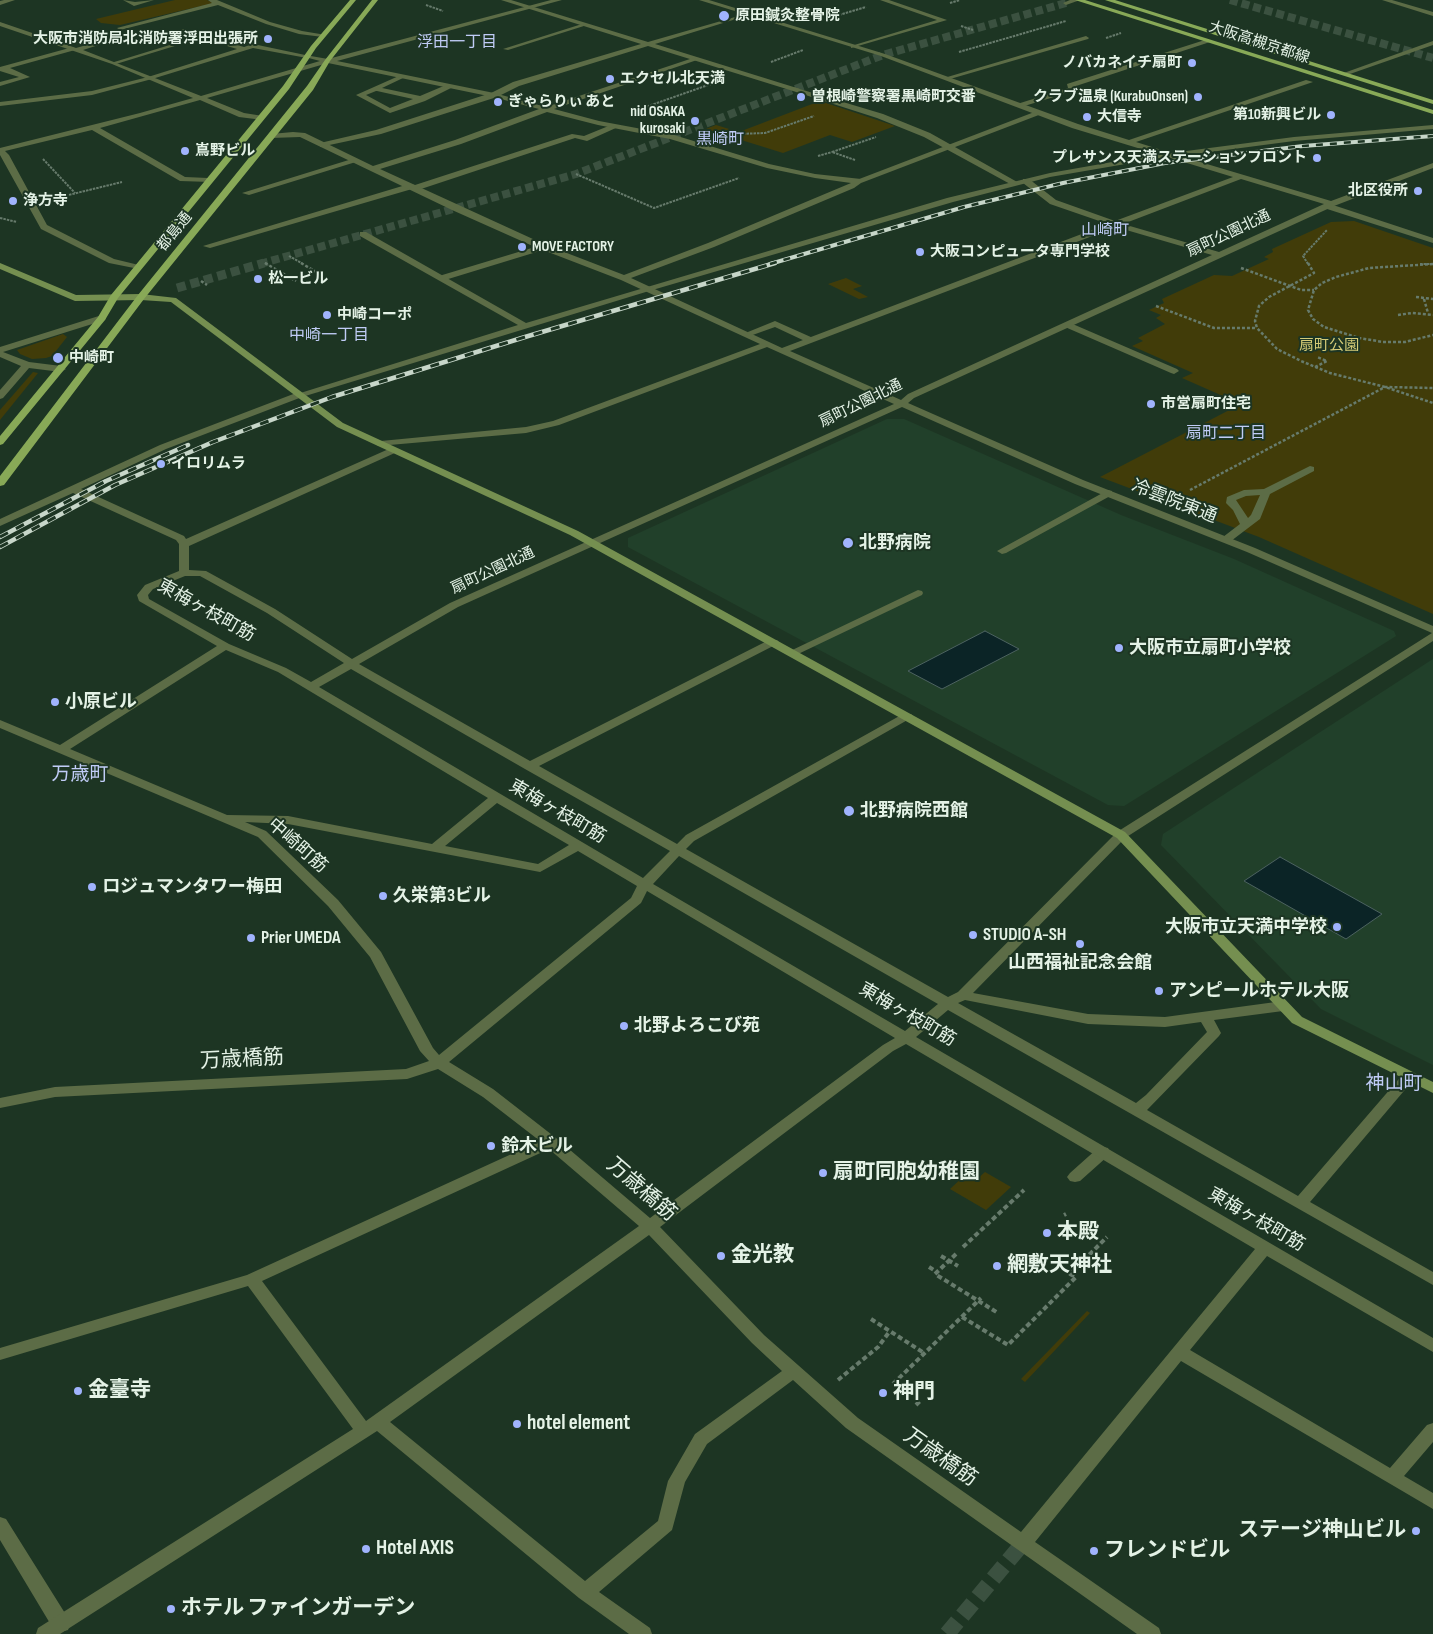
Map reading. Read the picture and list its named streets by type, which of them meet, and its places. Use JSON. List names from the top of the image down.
{
  "streets": {
    "main road": ["大阪高槻京都線", "都島通"],
    "street": [
      "扇町公園北通",
      "冷雲院東通",
      "東梅ヶ枝町筋",
      "中崎町筋",
      "万歳橋筋"
    ]
  },
  "crossings": [
    ["都島通", "冷雲院東通"],
    ["扇町公園北通", "冷雲院東通"],
    ["扇町公園北通", "東梅ヶ枝町筋"],
    ["中崎町筋", "万歳橋筋"]
  ],
  "districts": [
    "浮田一丁目",
    "黒崎町",
    "山崎町",
    "中崎一丁目",
    "扇町二丁目",
    "万歳町",
    "神山町"
  ],
  "parks": ["扇町公園"],
  "places": [
    "原田鍼灸整骨院",
    "大阪市消防局北消防署浮田出張所",
    "ノバカネイチ扇町",
    "エクセル北天満",
    "曽根崎警察署黒崎町交番",
    "クラブ温泉 (KurabuOnsen)",
    "ぎゃらりぃ あと",
    "第10新興ビル",
    "大信寺",
    "nid OSAKA kurosaki",
    "嶌野ビル",
    "プレサンス天満ステーションフロント",
    "北区役所",
    "浄方寺",
    "MOVE FACTORY",
    "大阪コンピュータ専門学校",
    "松一ビル",
    "中崎コーポ",
    "中崎町",
    "市営扇町住宅",
    "イロリムラ",
    "北野病院",
    "大阪市立扇町小学校",
    "小原ビル",
    "北野病院西館",
    "ロジュマンタワー梅田",
    "久栄第3ビル",
    "大阪市立天満中学校",
    "STUDIO A-SH",
    "Prier UMEDA",
    "山西福祉記念会館",
    "アンピールホテル大阪",
    "北野よろこび苑",
    "鈴木ビル",
    "扇町同胞幼稚園",
    "本殿",
    "金光教",
    "網敷天神社",
    "金臺寺",
    "神門",
    "hotel element",
    "ステージ神山ビル",
    "Hotel AXIS",
    "フレンドビル",
    "ホテル ファインガーデン"
  ]
}
